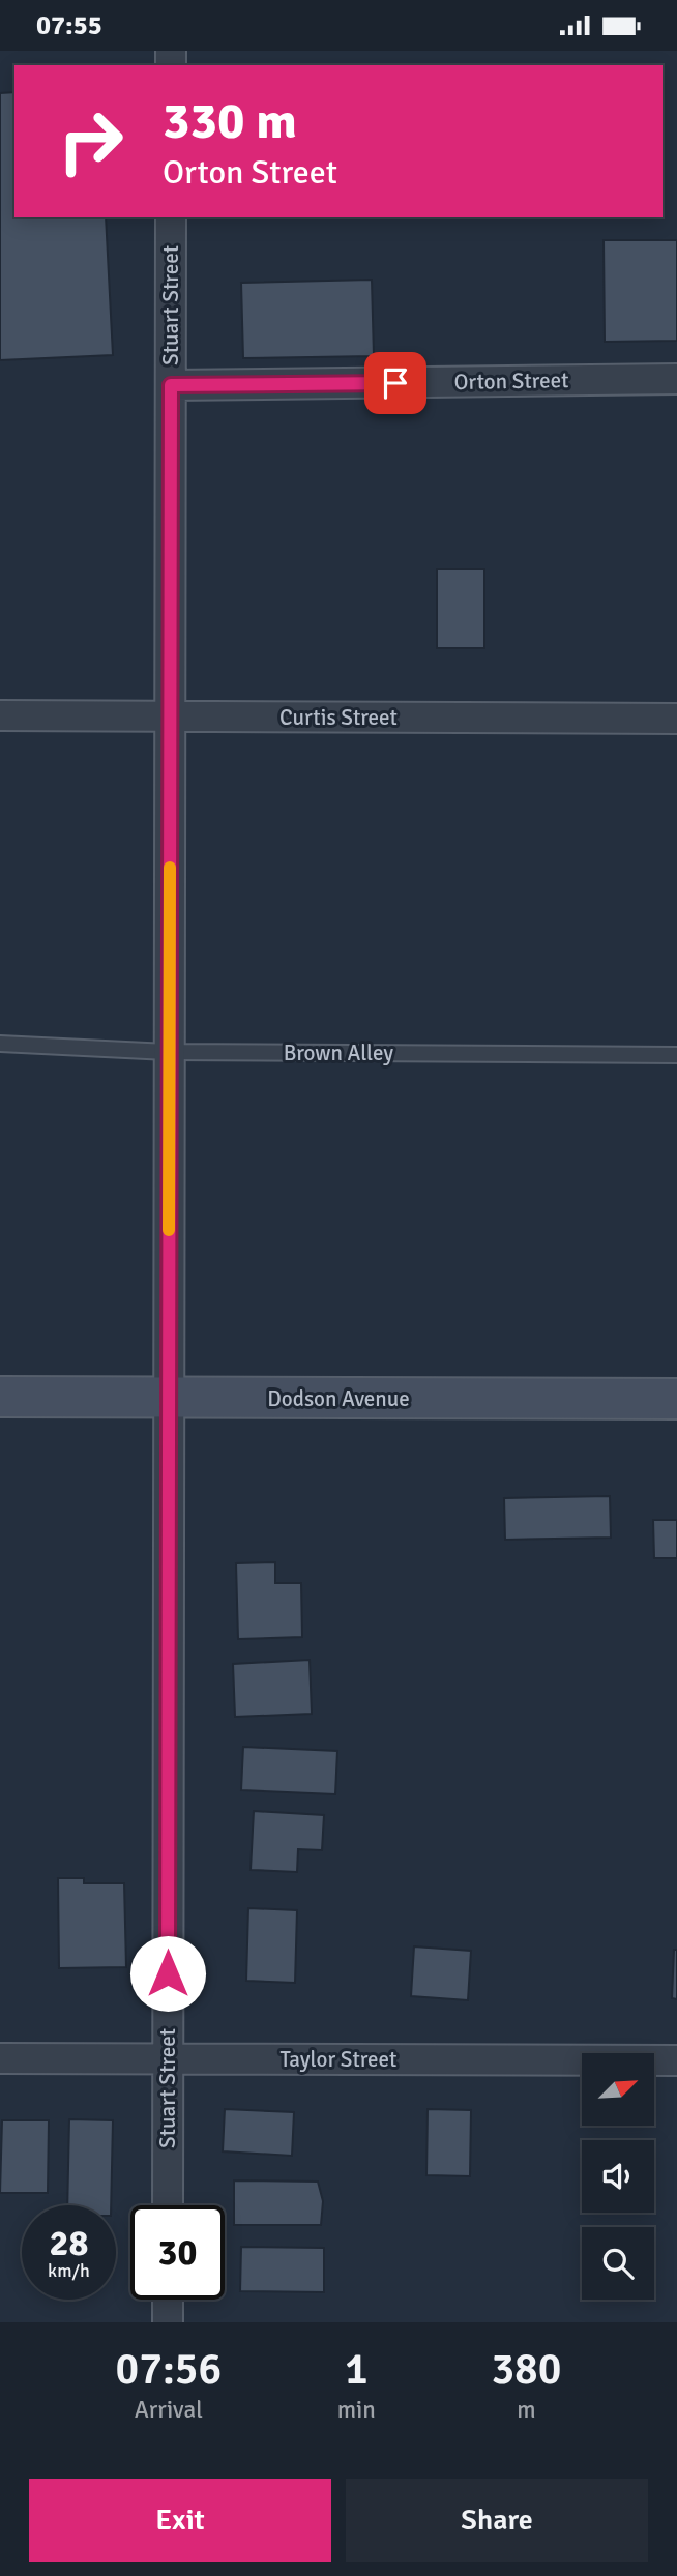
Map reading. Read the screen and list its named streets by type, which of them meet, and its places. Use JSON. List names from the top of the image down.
{
  "streets": {
    "street": [
      "Stuart Street",
      "Orton Street",
      "Curtis Street",
      "Dodson Avenue",
      "Taylor Street"
    ],
    "lane": ["Brown Alley"]
  },
  "crossings": [
    ["Stuart Street", "Orton Street"],
    ["Stuart Street", "Curtis Street"],
    ["Stuart Street", "Brown Alley"],
    ["Stuart Street", "Dodson Avenue"],
    ["Stuart Street", "Taylor Street"]
  ],
  "north": "top right",
  "page": {
    "status": "07:55",
    "turn": ["330 m", "Orton Street"],
    "speed": "28 km/h",
    "limit": "30",
    "eta": [
      "07:56",
      "Arrival",
      "1",
      "min",
      "380",
      "m"
    ],
    "buttons": ["Exit", "Share"]
  }
}
